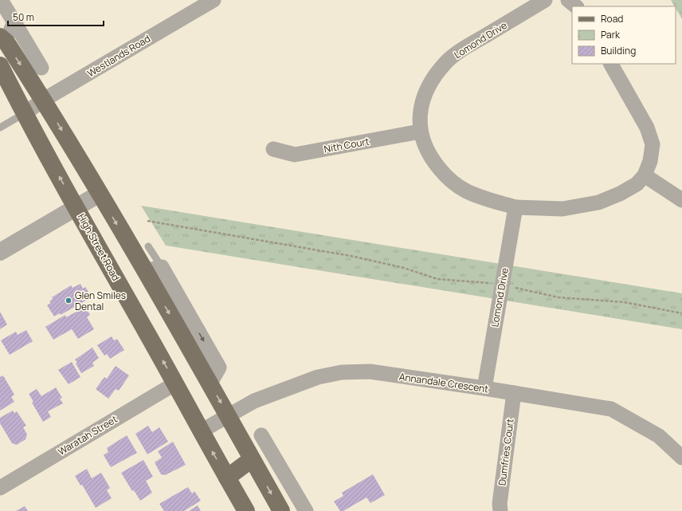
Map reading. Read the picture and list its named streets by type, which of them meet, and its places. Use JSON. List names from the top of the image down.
{
  "streets": {
    "main road": ["High Street Road"],
    "street": [
      "Lomond Drive",
      "Westlands Road",
      "Nith Court",
      "Annandale Crescent",
      "Waratah Street",
      "Dumfries Court"
    ]
  },
  "crossings": [
    ["Lomond Drive", "Nith Court"],
    ["Lomond Drive", "Annandale Crescent"],
    ["Westlands Road", "High Street Road"],
    ["High Street Road", "Annandale Crescent"],
    ["High Street Road", "Waratah Street"],
    ["Annandale Crescent", "Dumfries Court"]
  ],
  "places": ["Glen Smiles Dental"],
  "legend": ["Road", "Park", "Building"],
  "scale_bar": "50 m"
}
